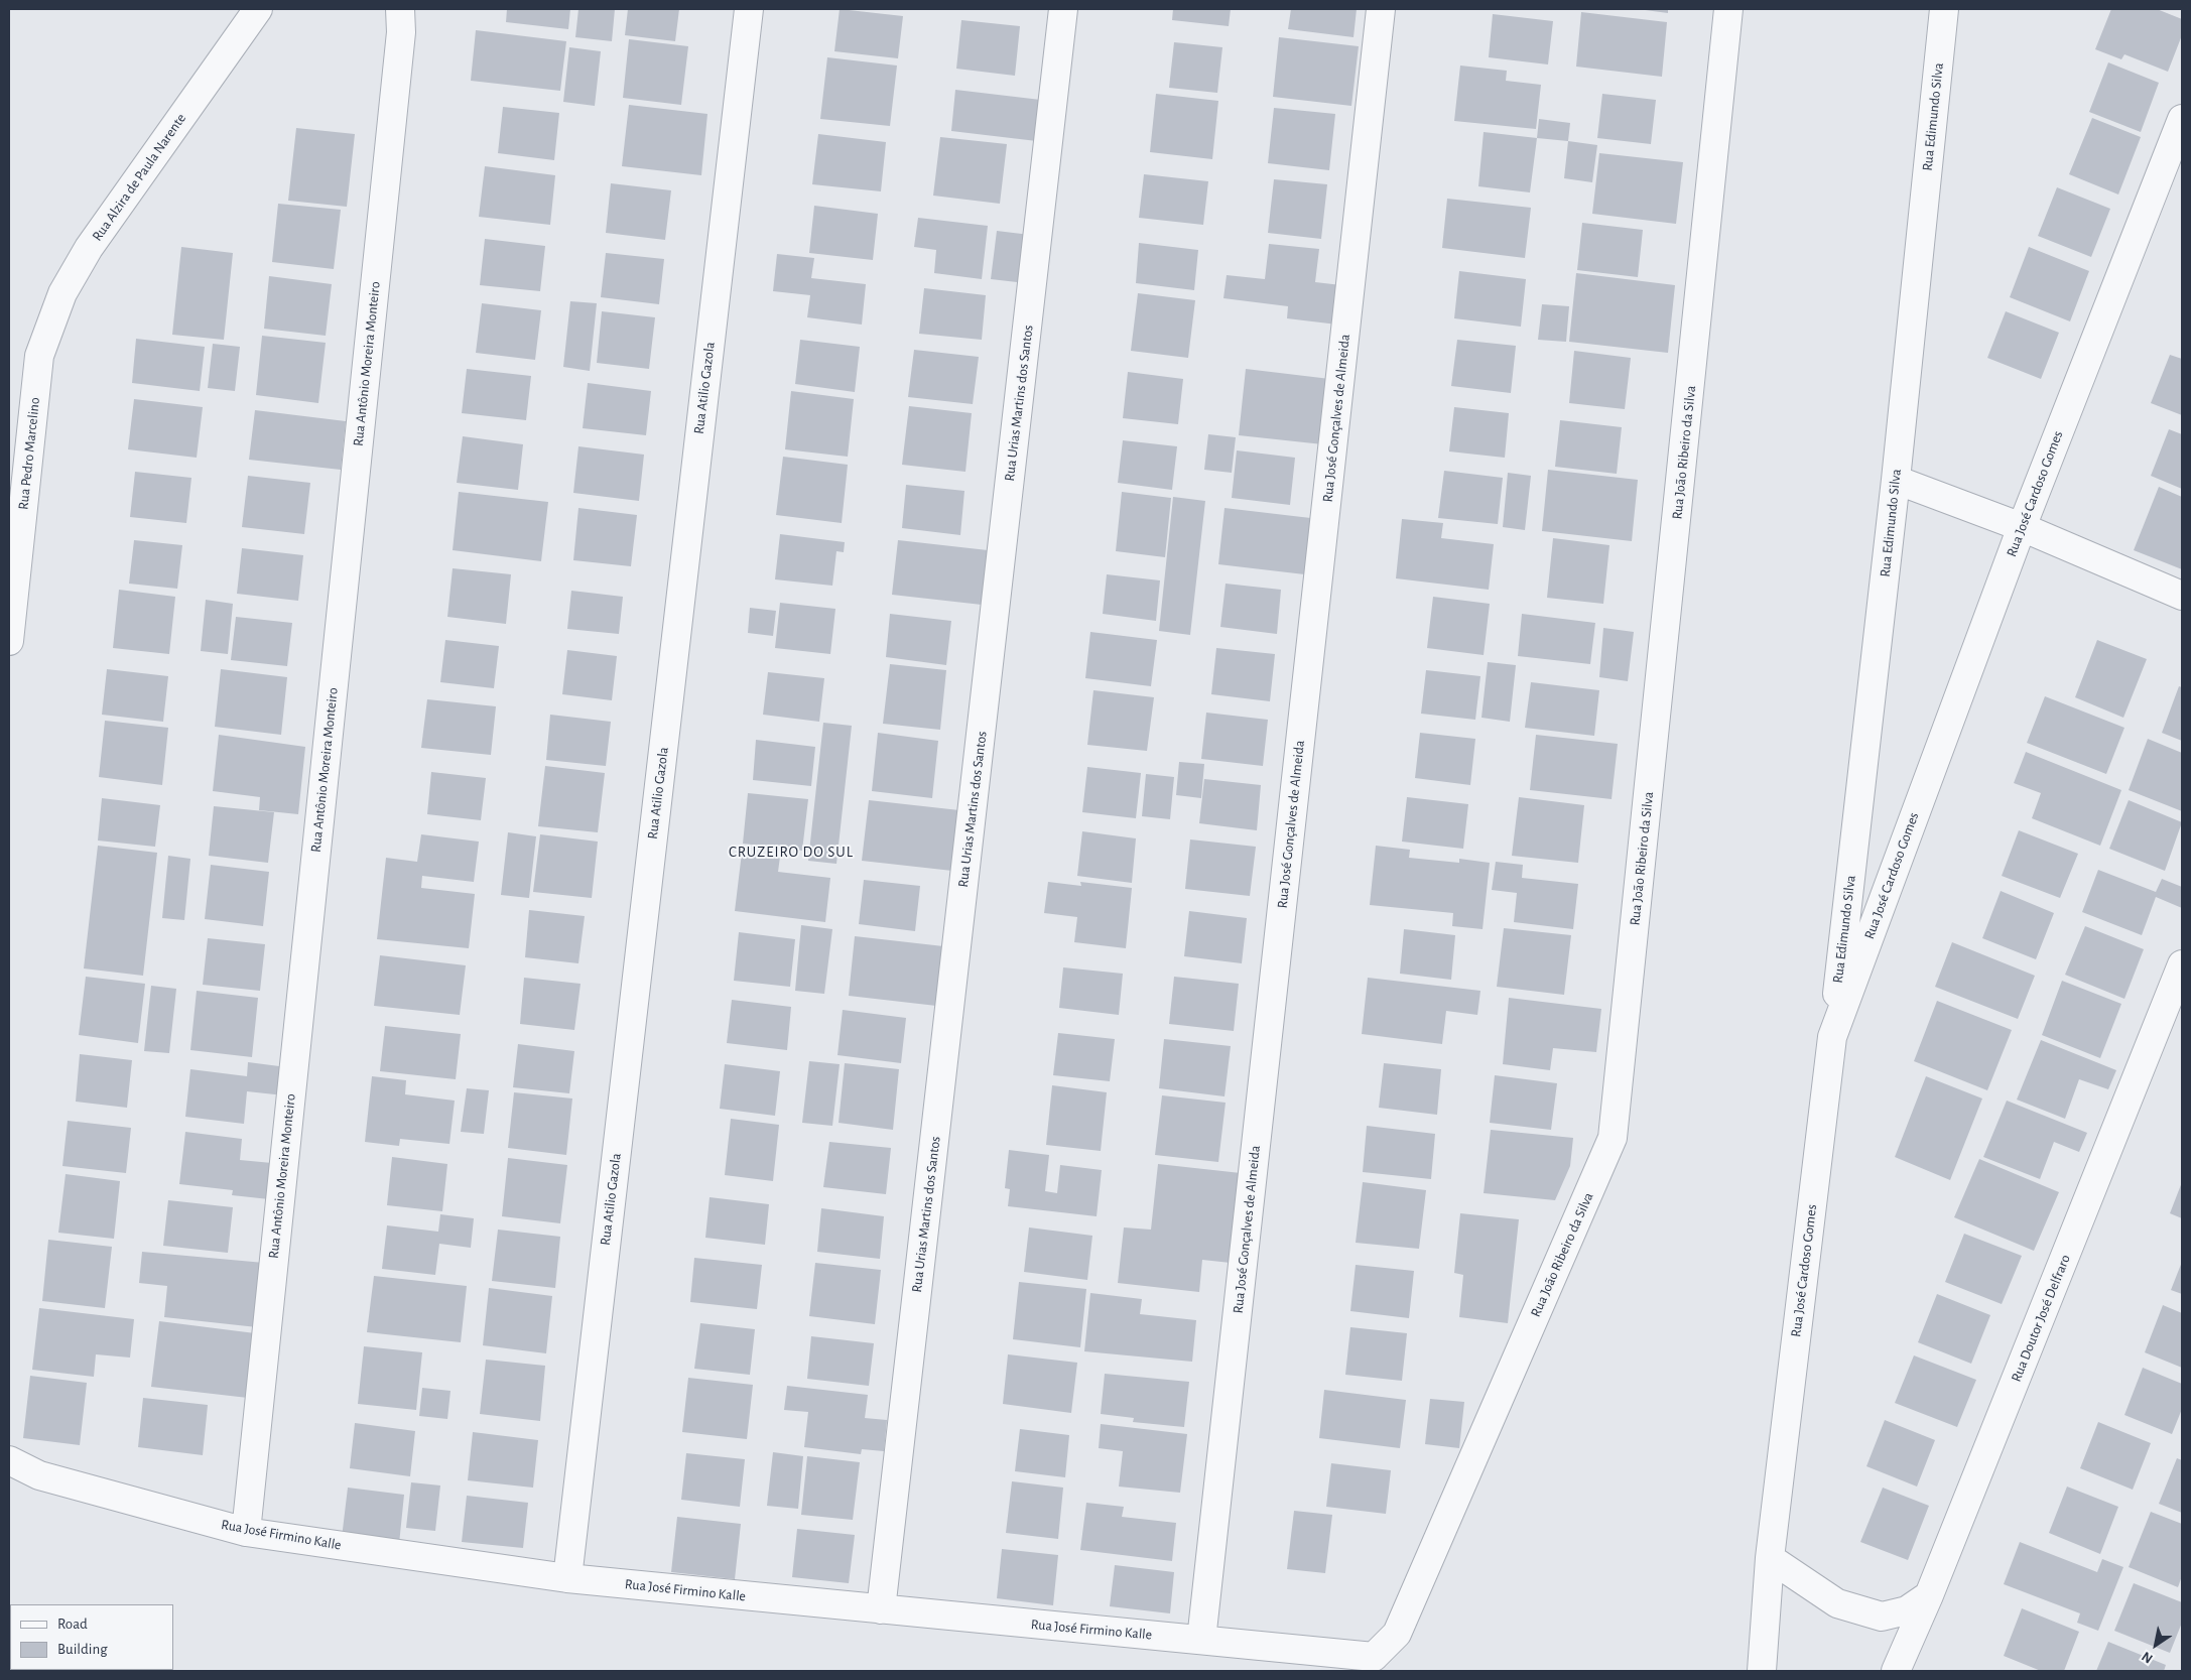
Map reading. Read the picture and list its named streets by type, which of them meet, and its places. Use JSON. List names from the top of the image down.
{
  "streets": {
    "street": [
      "Rua Edimundo Silva",
      "Rua Alzira de Paula Narente",
      "Rua Antônio Moreira Monteiro",
      "Rua Atilio Gazola",
      "Rua Urias Martins dos Santos",
      "Rua José Gonçalves de Almeida",
      "Rua João Ribeiro da Silva",
      "Rua Pedro Marcelino",
      "Rua José Cardoso Gomes",
      "Rua Doutor José Delfraro",
      "Rua José Firmino Kalle"
    ]
  },
  "crossings": [
    ["Rua Edimundo Silva", "Rua José Cardoso Gomes"],
    ["Rua Alzira de Paula Narente", "Rua Pedro Marcelino"],
    ["Rua Antônio Moreira Monteiro", "Rua José Firmino Kalle"],
    ["Rua Atilio Gazola", "Rua José Firmino Kalle"],
    ["Rua Urias Martins dos Santos", "Rua José Firmino Kalle"],
    ["Rua José Gonçalves de Almeida", "Rua José Firmino Kalle"],
    ["Rua João Ribeiro da Silva", "Rua José Firmino Kalle"]
  ],
  "districts": ["CRUZEIRO DO SUL"],
  "legend": ["Road", "Building"],
  "north": "bottom left"
}
